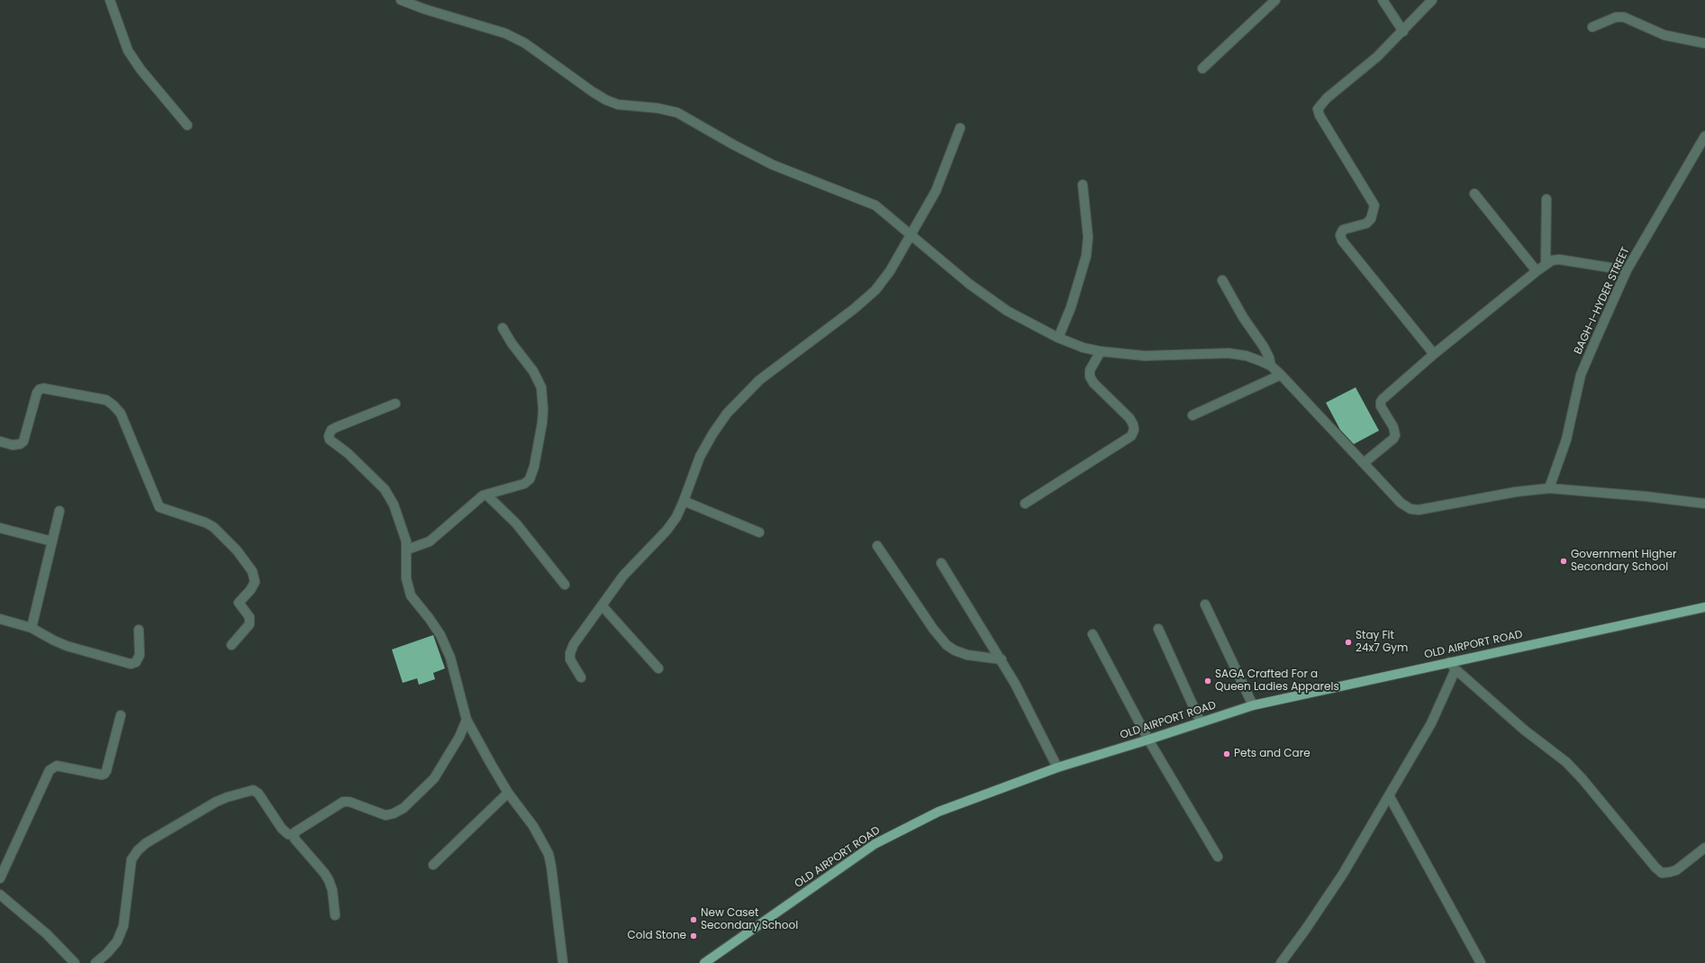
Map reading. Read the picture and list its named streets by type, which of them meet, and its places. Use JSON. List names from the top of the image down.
{
  "streets": {
    "main road": ["OLD AIRPORT ROAD"],
    "street": ["BAGH-I-HYDER STREET"]
  },
  "places": [
    "Government Higher Secondary School",
    "Stay Fit 24x7 Gym",
    "SAGA Crafted For a Queen Ladies Apparels",
    "Pets and Care",
    "New Caset Secondary School",
    "Cold Stone"
  ]
}
